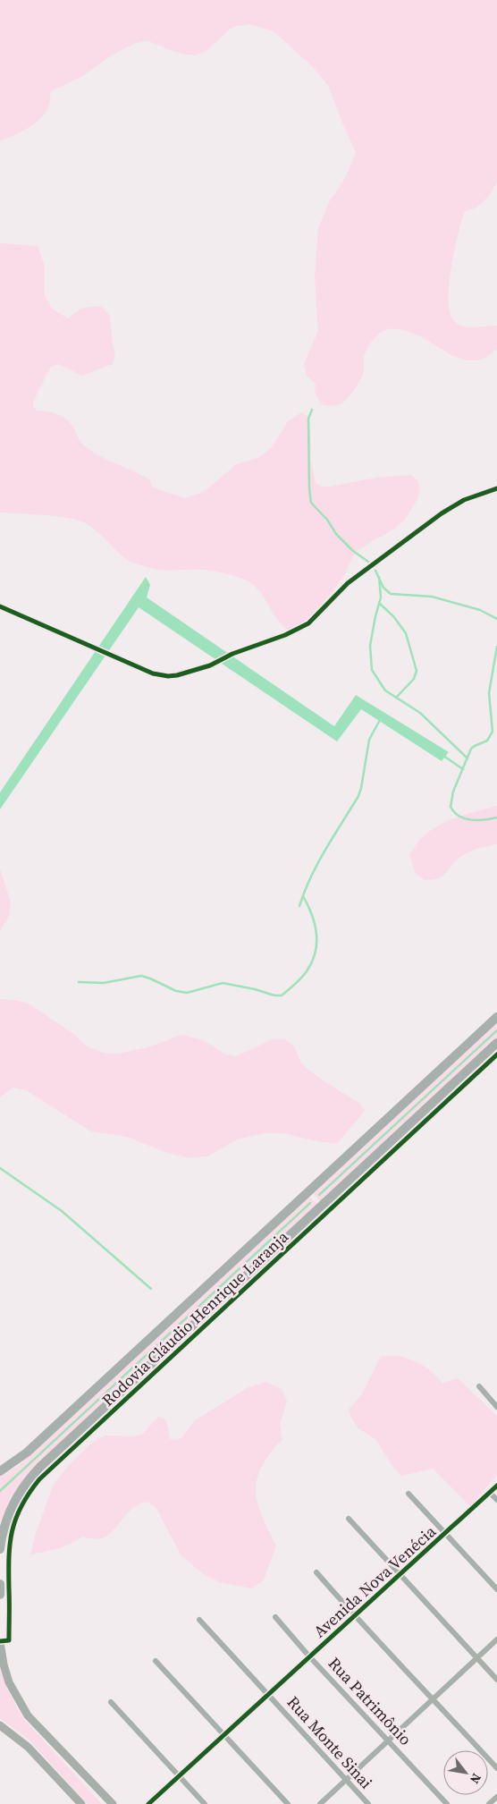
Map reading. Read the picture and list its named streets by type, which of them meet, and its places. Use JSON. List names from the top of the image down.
{
  "streets": {
    "main road": ["Rodovia Cláudio Henrique Laranja"],
    "street": ["Avenida Nova Venécia", "Rua Patrimônio", "Rua Monte Sinai"]
  },
  "crossings": [
    ["Avenida Nova Venécia", "Rua Patrimônio"],
    ["Avenida Nova Venécia", "Rua Monte Sinai"]
  ],
  "north": "bottom right"
}
